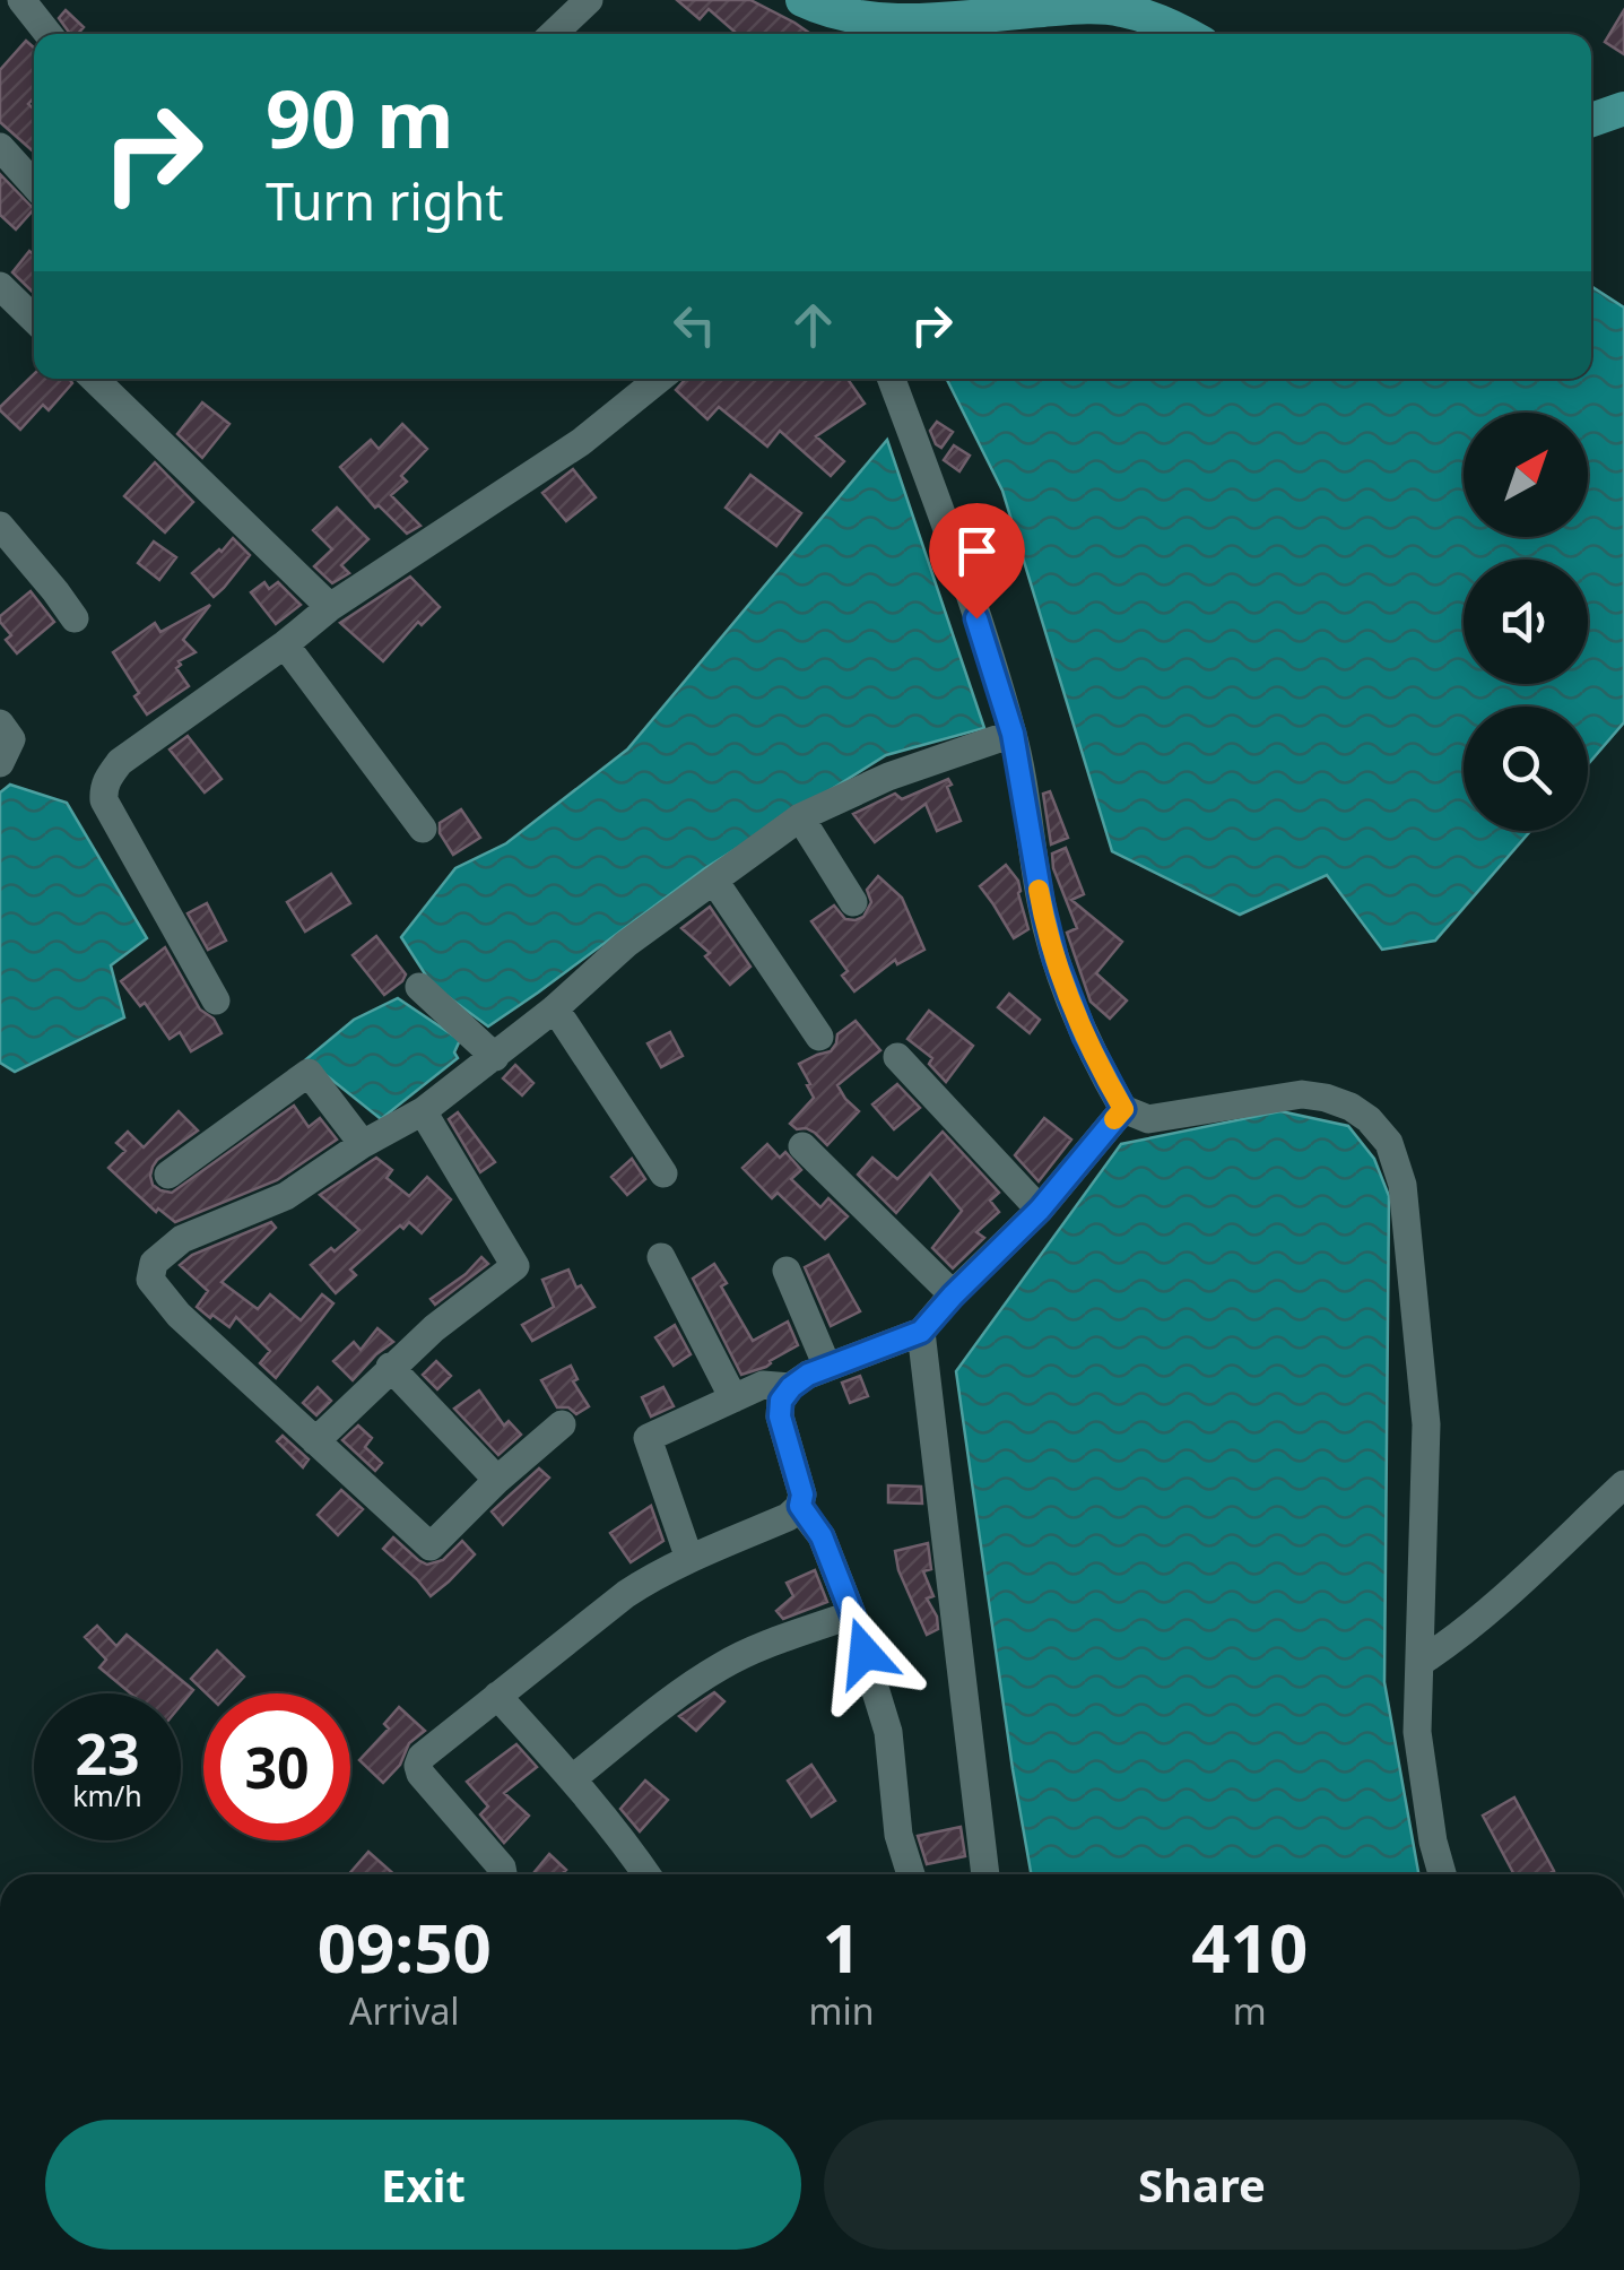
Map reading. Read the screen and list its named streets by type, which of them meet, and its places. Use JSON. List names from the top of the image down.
{
  "north": "top right",
  "page": {
    "turn": ["90 m", "Turn right"],
    "speed": "23 km/h",
    "limit": "30",
    "eta": [
      "09:50",
      "Arrival",
      "1",
      "min",
      "410",
      "m"
    ],
    "buttons": ["Exit", "Share"]
  }
}
